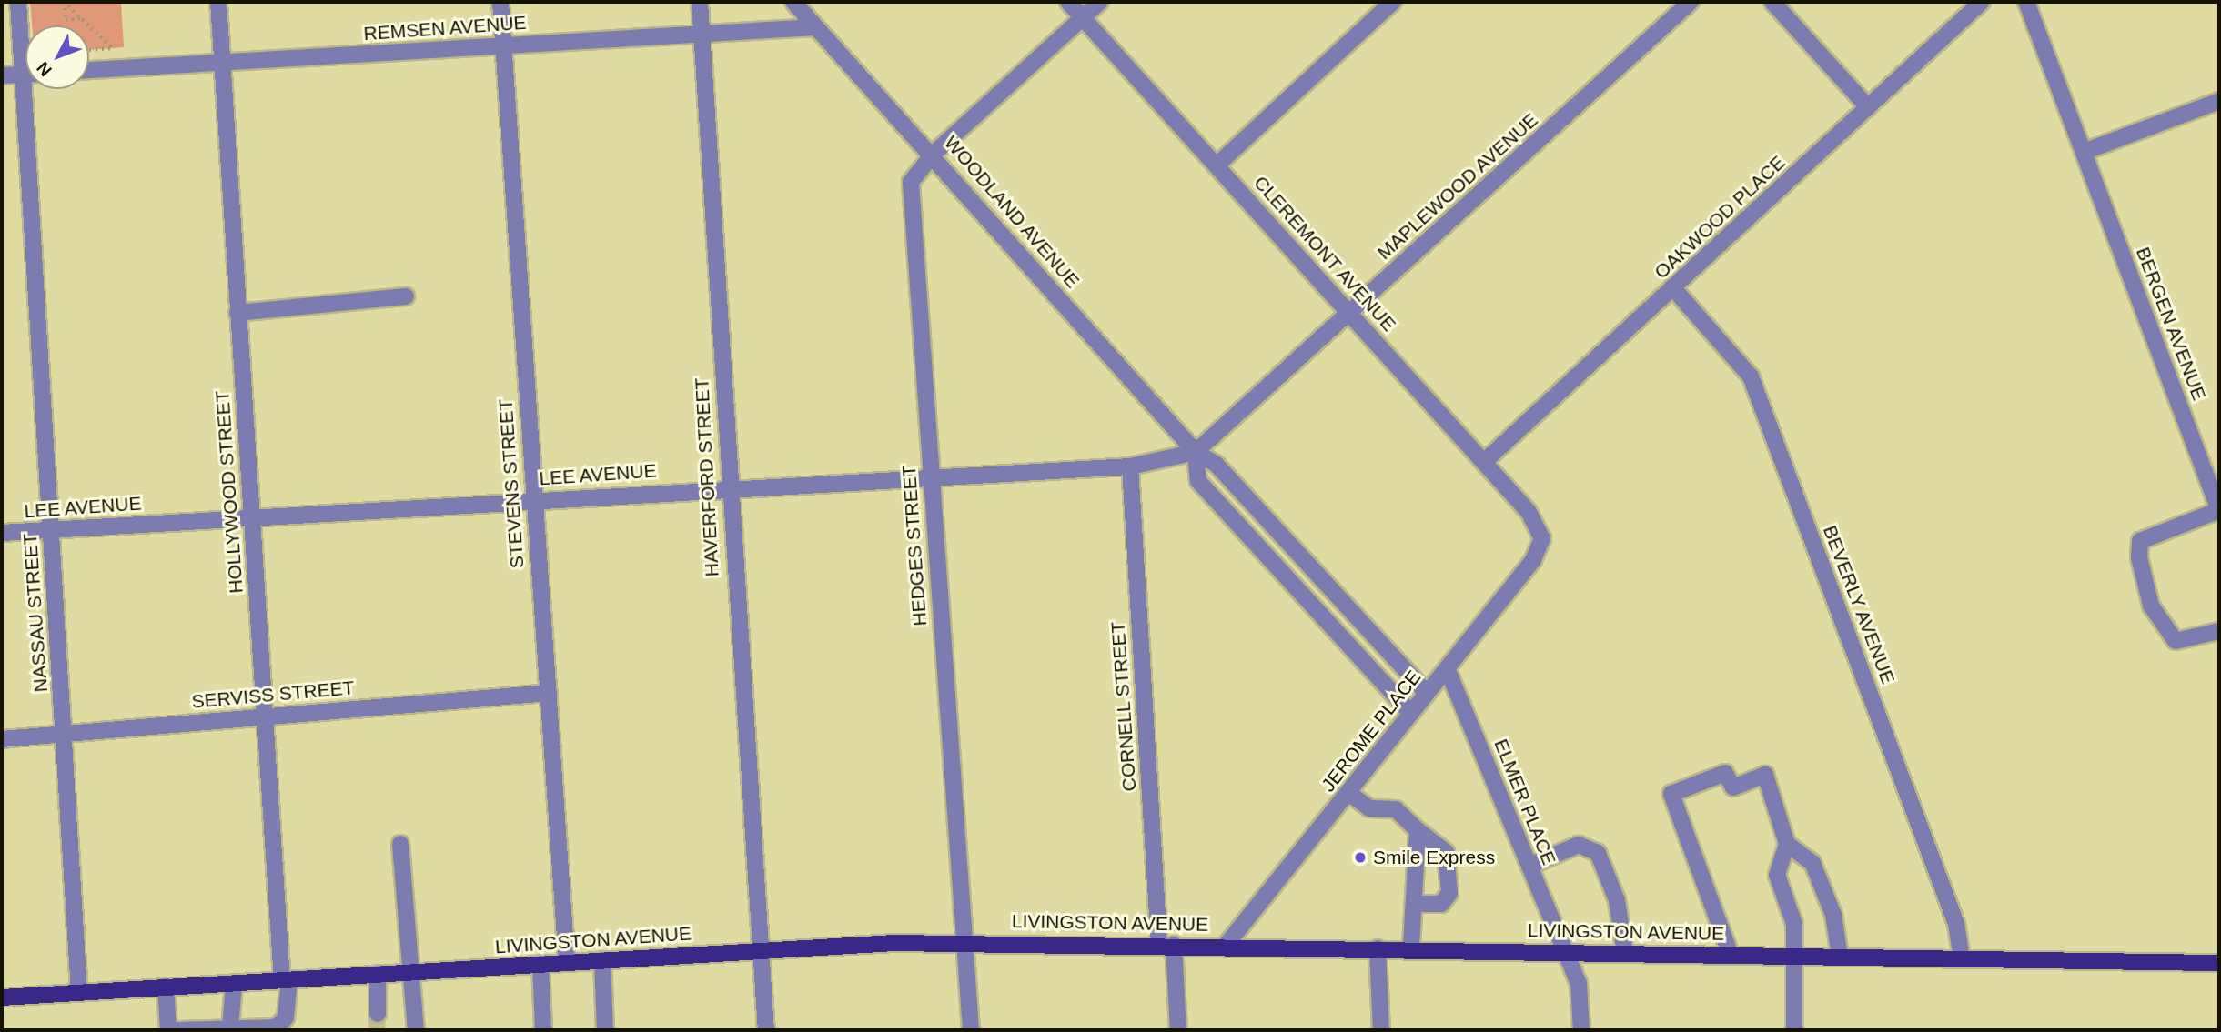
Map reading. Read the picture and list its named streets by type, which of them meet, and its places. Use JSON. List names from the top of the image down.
{
  "streets": {
    "main road": ["LIVINGSTON AVENUE"],
    "street": [
      "REMSEN AVENUE",
      "MAPLEWOOD AVENUE",
      "WOODLAND AVENUE",
      "OAKWOOD PLACE",
      "CLEREMONT AVENUE",
      "BERGEN AVENUE",
      "LEE AVENUE",
      "HAVERFORD STREET",
      "STEVENS STREET",
      "HOLLYWOOD STREET",
      "HEDGES STREET",
      "BEVERLY AVENUE",
      "NASSAU STREET",
      "SERVISS STREET",
      "CORNELL STREET",
      "JEROME PLACE",
      "ELMER PLACE"
    ]
  },
  "crossings": [
    ["REMSEN AVENUE", "WOODLAND AVENUE"],
    ["REMSEN AVENUE", "HAVERFORD STREET"],
    ["REMSEN AVENUE", "STEVENS STREET"],
    ["REMSEN AVENUE", "HOLLYWOOD STREET"],
    ["MAPLEWOOD AVENUE", "WOODLAND AVENUE"],
    ["MAPLEWOOD AVENUE", "CLEREMONT AVENUE"],
    ["MAPLEWOOD AVENUE", "LEE AVENUE"],
    ["WOODLAND AVENUE", "LEE AVENUE"],
    ["WOODLAND AVENUE", "HEDGES STREET"],
    ["WOODLAND AVENUE", "JEROME PLACE"],
    ["OAKWOOD PLACE", "CLEREMONT AVENUE"],
    ["OAKWOOD PLACE", "BEVERLY AVENUE"],
    ["CLEREMONT AVENUE", "HEDGES STREET"],
    ["CLEREMONT AVENUE", "JEROME PLACE"],
    ["LEE AVENUE", "HAVERFORD STREET"],
    ["LEE AVENUE", "STEVENS STREET"],
    ["LEE AVENUE", "HOLLYWOOD STREET"],
    ["LEE AVENUE", "HEDGES STREET"],
    ["LEE AVENUE", "NASSAU STREET"],
    ["LEE AVENUE", "CORNELL STREET"],
    ["HAVERFORD STREET", "LIVINGSTON AVENUE"],
    ["STEVENS STREET", "SERVISS STREET"],
    ["STEVENS STREET", "LIVINGSTON AVENUE"],
    ["HOLLYWOOD STREET", "SERVISS STREET"],
    ["HOLLYWOOD STREET", "LIVINGSTON AVENUE"],
    ["HEDGES STREET", "LIVINGSTON AVENUE"],
    ["BEVERLY AVENUE", "LIVINGSTON AVENUE"],
    ["NASSAU STREET", "SERVISS STREET"],
    ["NASSAU STREET", "LIVINGSTON AVENUE"],
    ["CORNELL STREET", "LIVINGSTON AVENUE"],
    ["JEROME PLACE", "ELMER PLACE"],
    ["JEROME PLACE", "LIVINGSTON AVENUE"],
    ["ELMER PLACE", "LIVINGSTON AVENUE"]
  ],
  "places": ["Smile Express"],
  "north": "bottom left"
}
